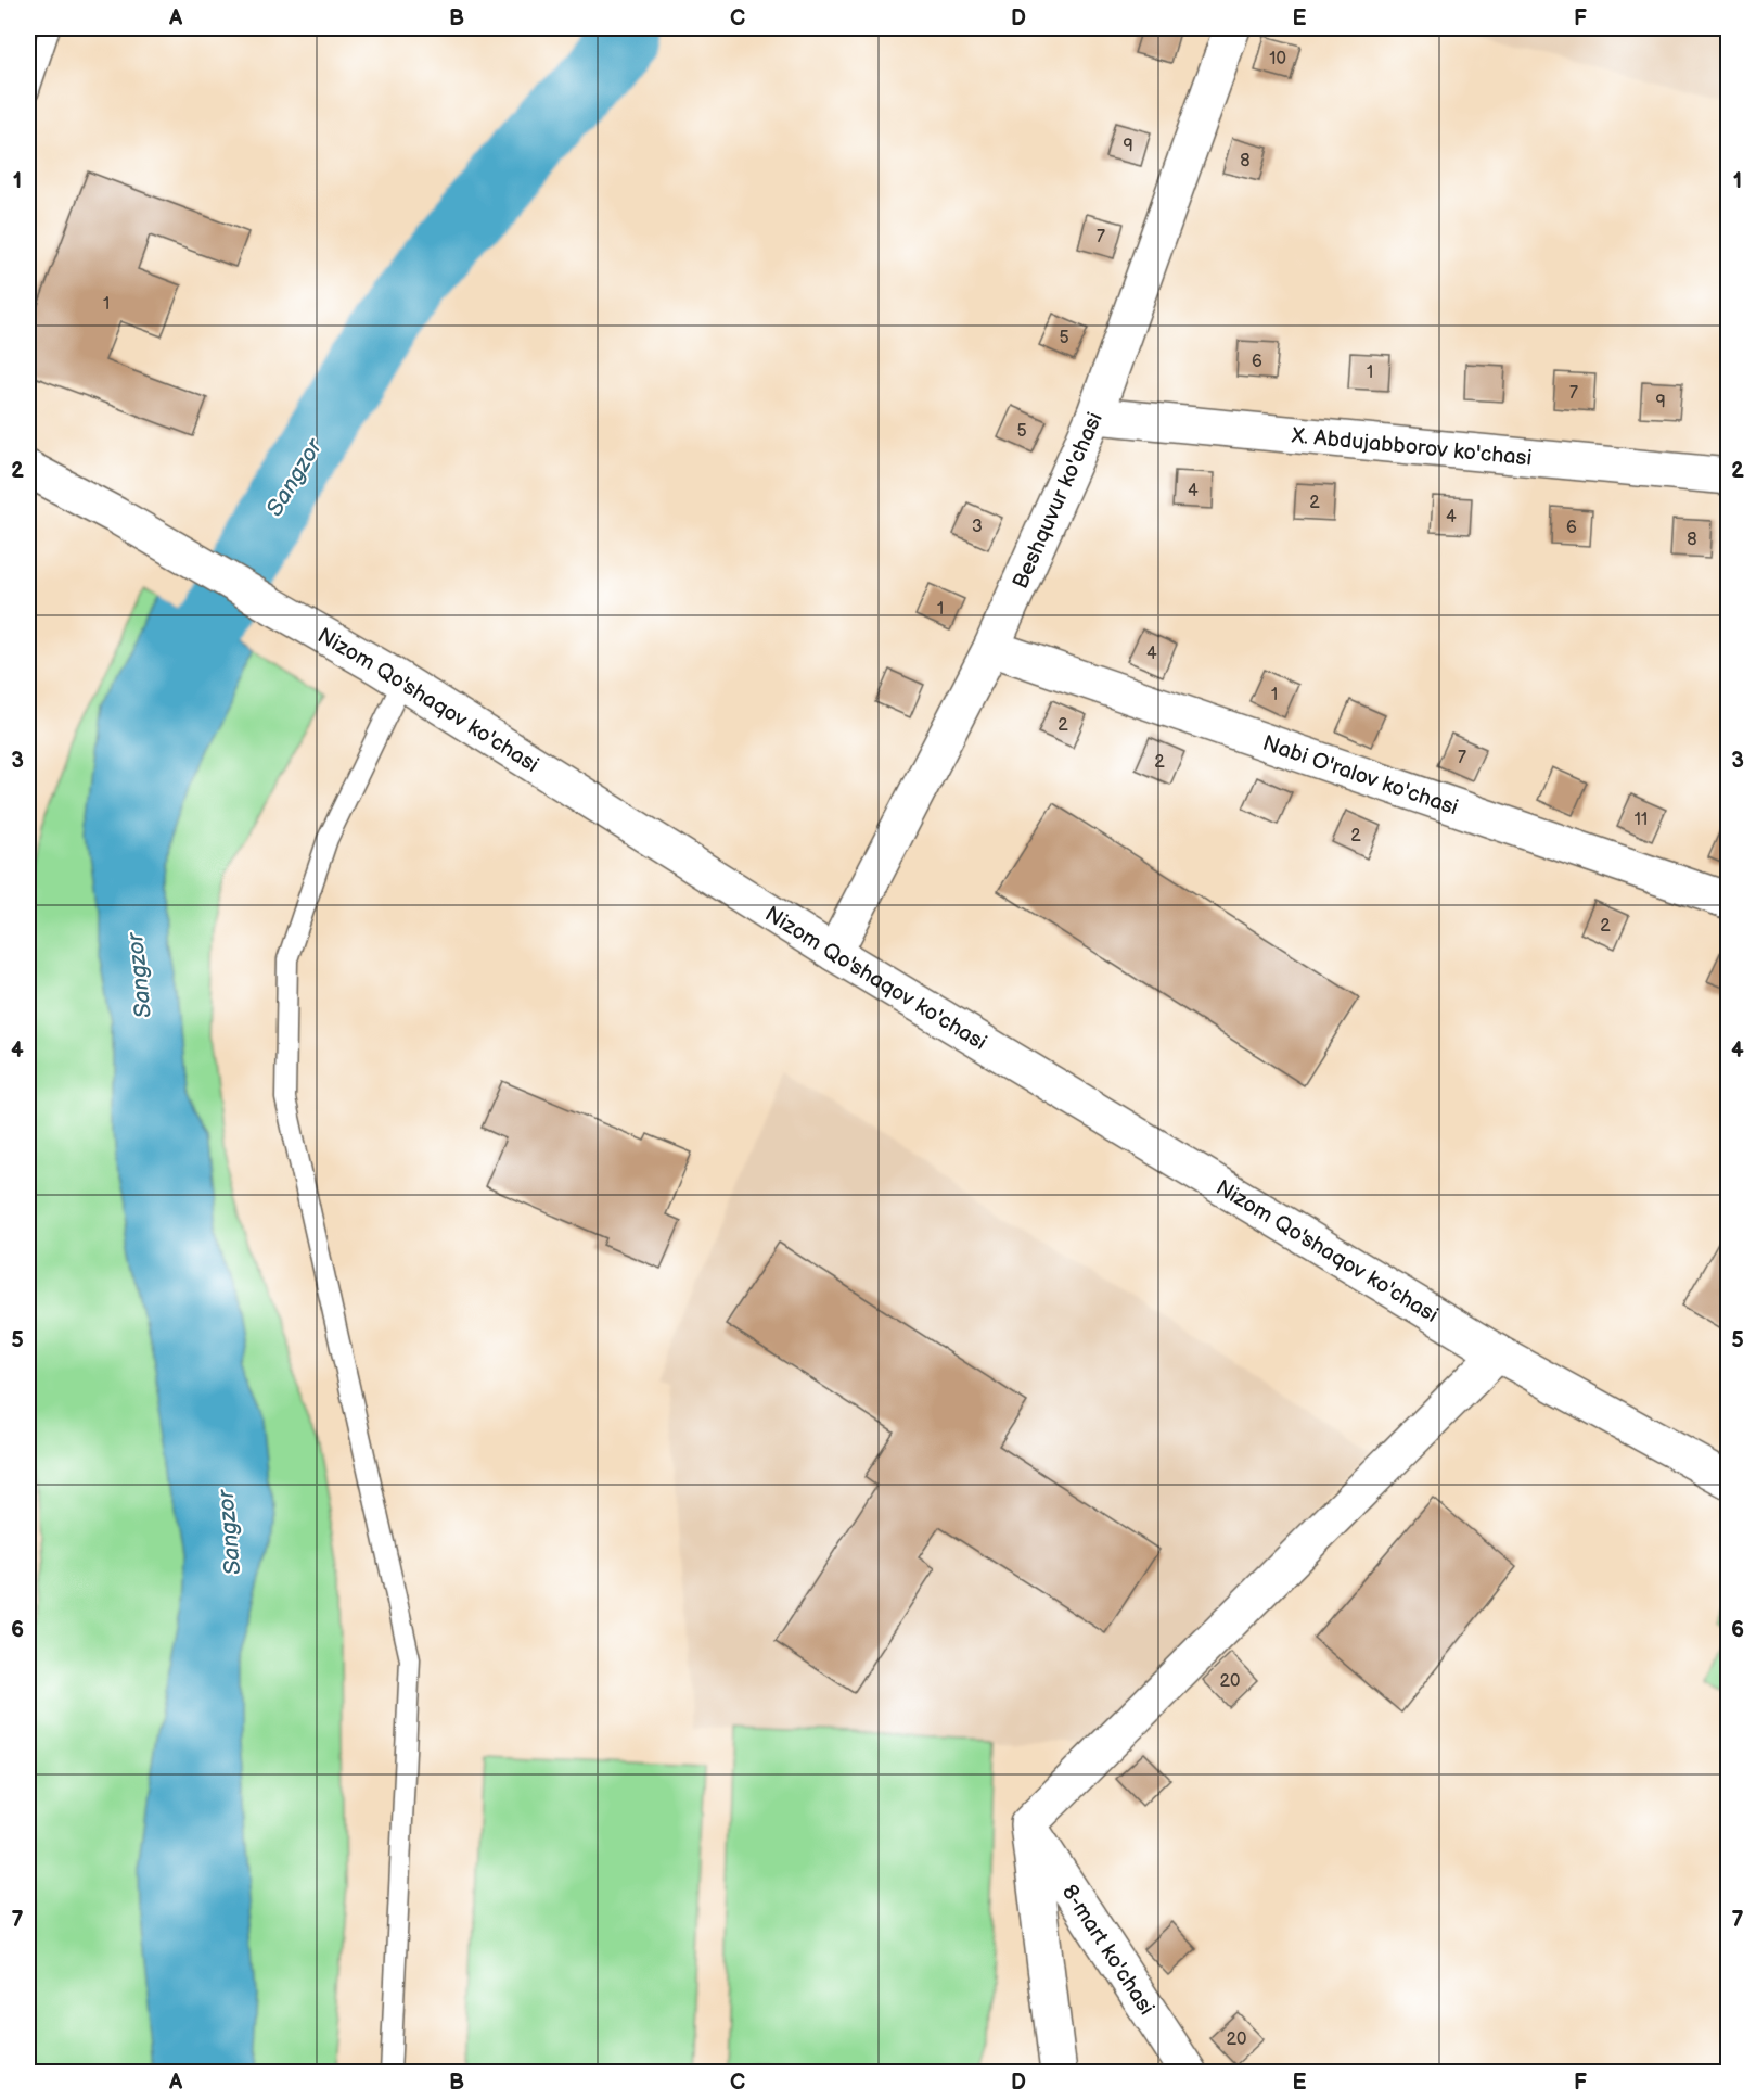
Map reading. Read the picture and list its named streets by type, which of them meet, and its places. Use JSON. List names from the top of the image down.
{
  "streets": {
    "street": [
      "X. Abdujabborov ko'chasi",
      "Beshquvur ko'chasi",
      "Nizom Qo'shaqov ko'chasi",
      "Nabi O'ralov ko'chasi",
      "8-mart ko'chasi"
    ]
  },
  "crossings": [
    ["X. Abdujabborov ko'chasi", "Beshquvur ko'chasi"],
    ["Beshquvur ko'chasi", "Nizom Qo'shaqov ko'chasi"],
    ["Beshquvur ko'chasi", "Nabi O'ralov ko'chasi"]
  ],
  "water": ["Sangzor"],
  "house_numbers": [
    "10",
    "9",
    "8",
    "7",
    "1",
    "5",
    "6",
    "1",
    "7",
    "9",
    "5",
    "4",
    "2",
    "4",
    "3",
    "6",
    "8",
    "1",
    "4",
    "1",
    "2",
    "7",
    "2",
    "11",
    "2",
    "2",
    "20",
    "20"
  ],
  "grid": {
    "columns": [
      "A",
      "B",
      "C",
      "D",
      "E",
      "F"
    ],
    "rows": [
      "1",
      "2",
      "3",
      "4",
      "5",
      "6",
      "7"
    ]
  }
}
